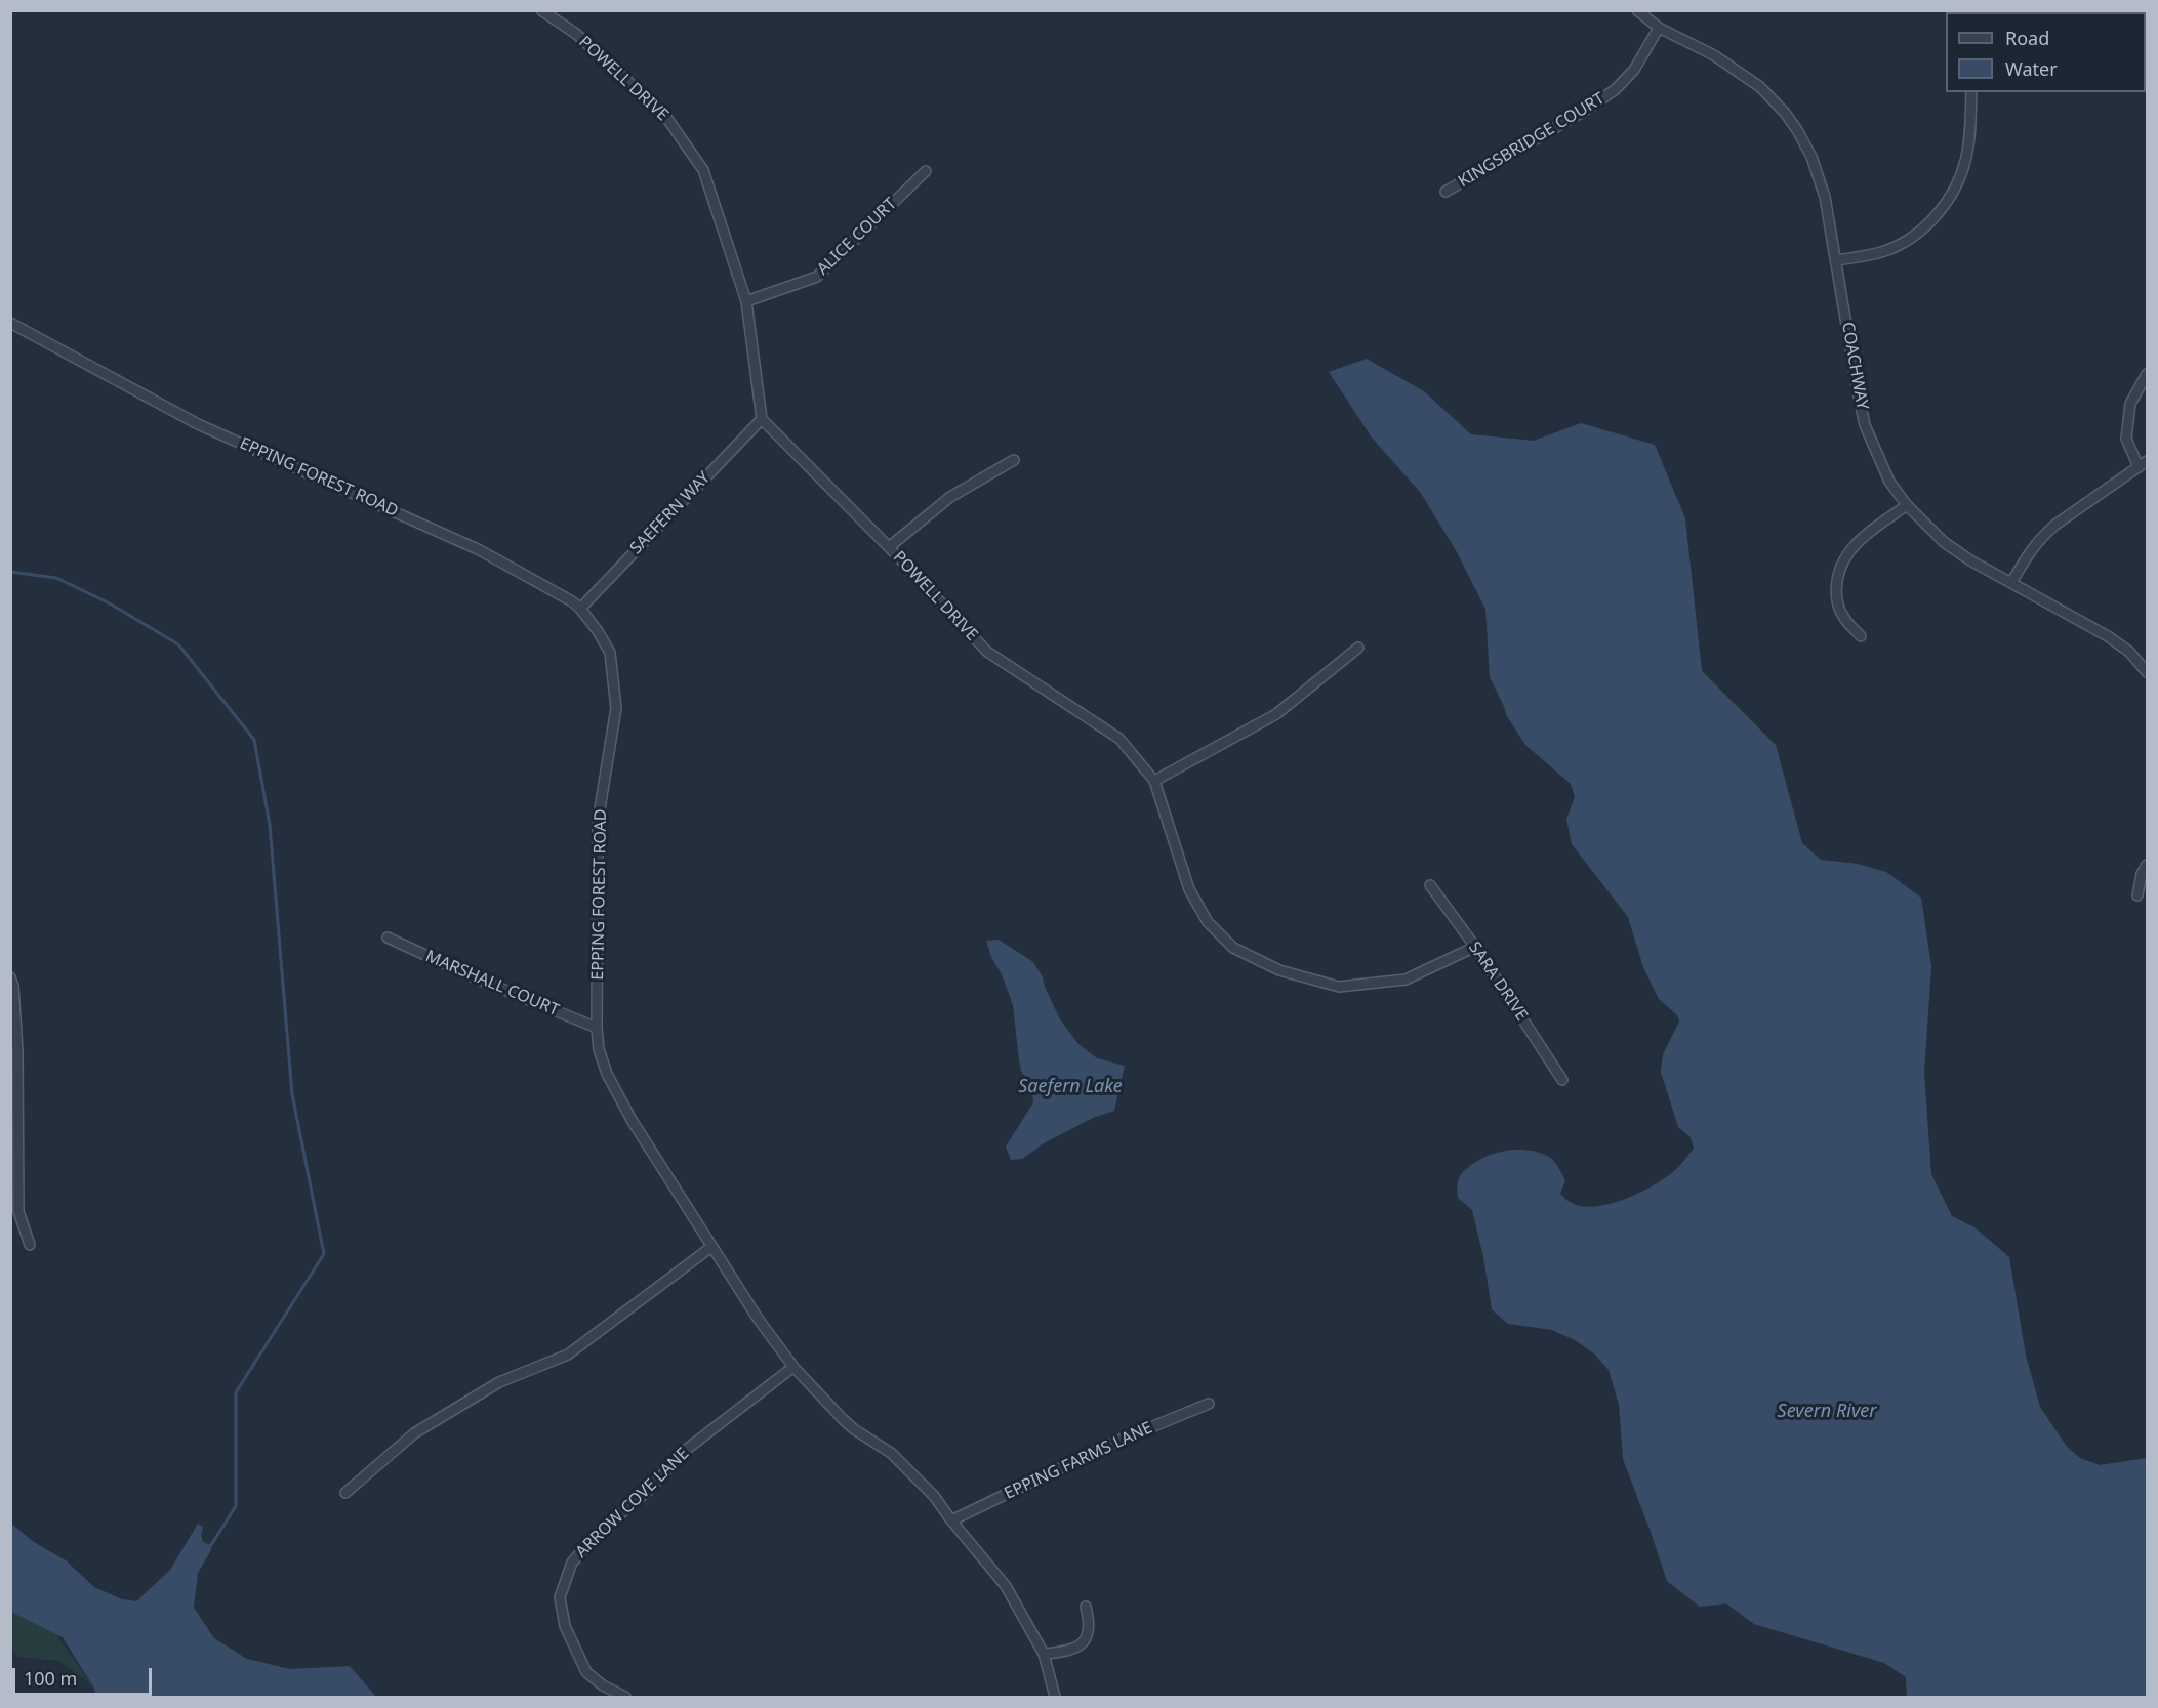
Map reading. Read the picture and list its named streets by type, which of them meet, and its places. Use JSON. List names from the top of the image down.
{
  "streets": {
    "street": [
      "POWELL DRIVE",
      "KINGSBRIDGE COURT",
      "ALICE COURT",
      "COACHWAY",
      "EPPING FOREST ROAD",
      "SAEFERN WAY",
      "SARA DRIVE",
      "MARSHALL COURT",
      "EPPING FARMS LANE",
      "ARROW COVE LANE"
    ]
  },
  "crossings": [
    ["POWELL DRIVE", "ALICE COURT"],
    ["POWELL DRIVE", "SAEFERN WAY"],
    ["POWELL DRIVE", "SARA DRIVE"],
    ["KINGSBRIDGE COURT", "COACHWAY"],
    ["EPPING FOREST ROAD", "SAEFERN WAY"],
    ["EPPING FOREST ROAD", "MARSHALL COURT"],
    ["EPPING FOREST ROAD", "EPPING FARMS LANE"],
    ["EPPING FOREST ROAD", "ARROW COVE LANE"]
  ],
  "water": ["Saefern Lake", "Severn River"],
  "legend": ["Road", "Water"],
  "scale_bar": "100 m"
}
